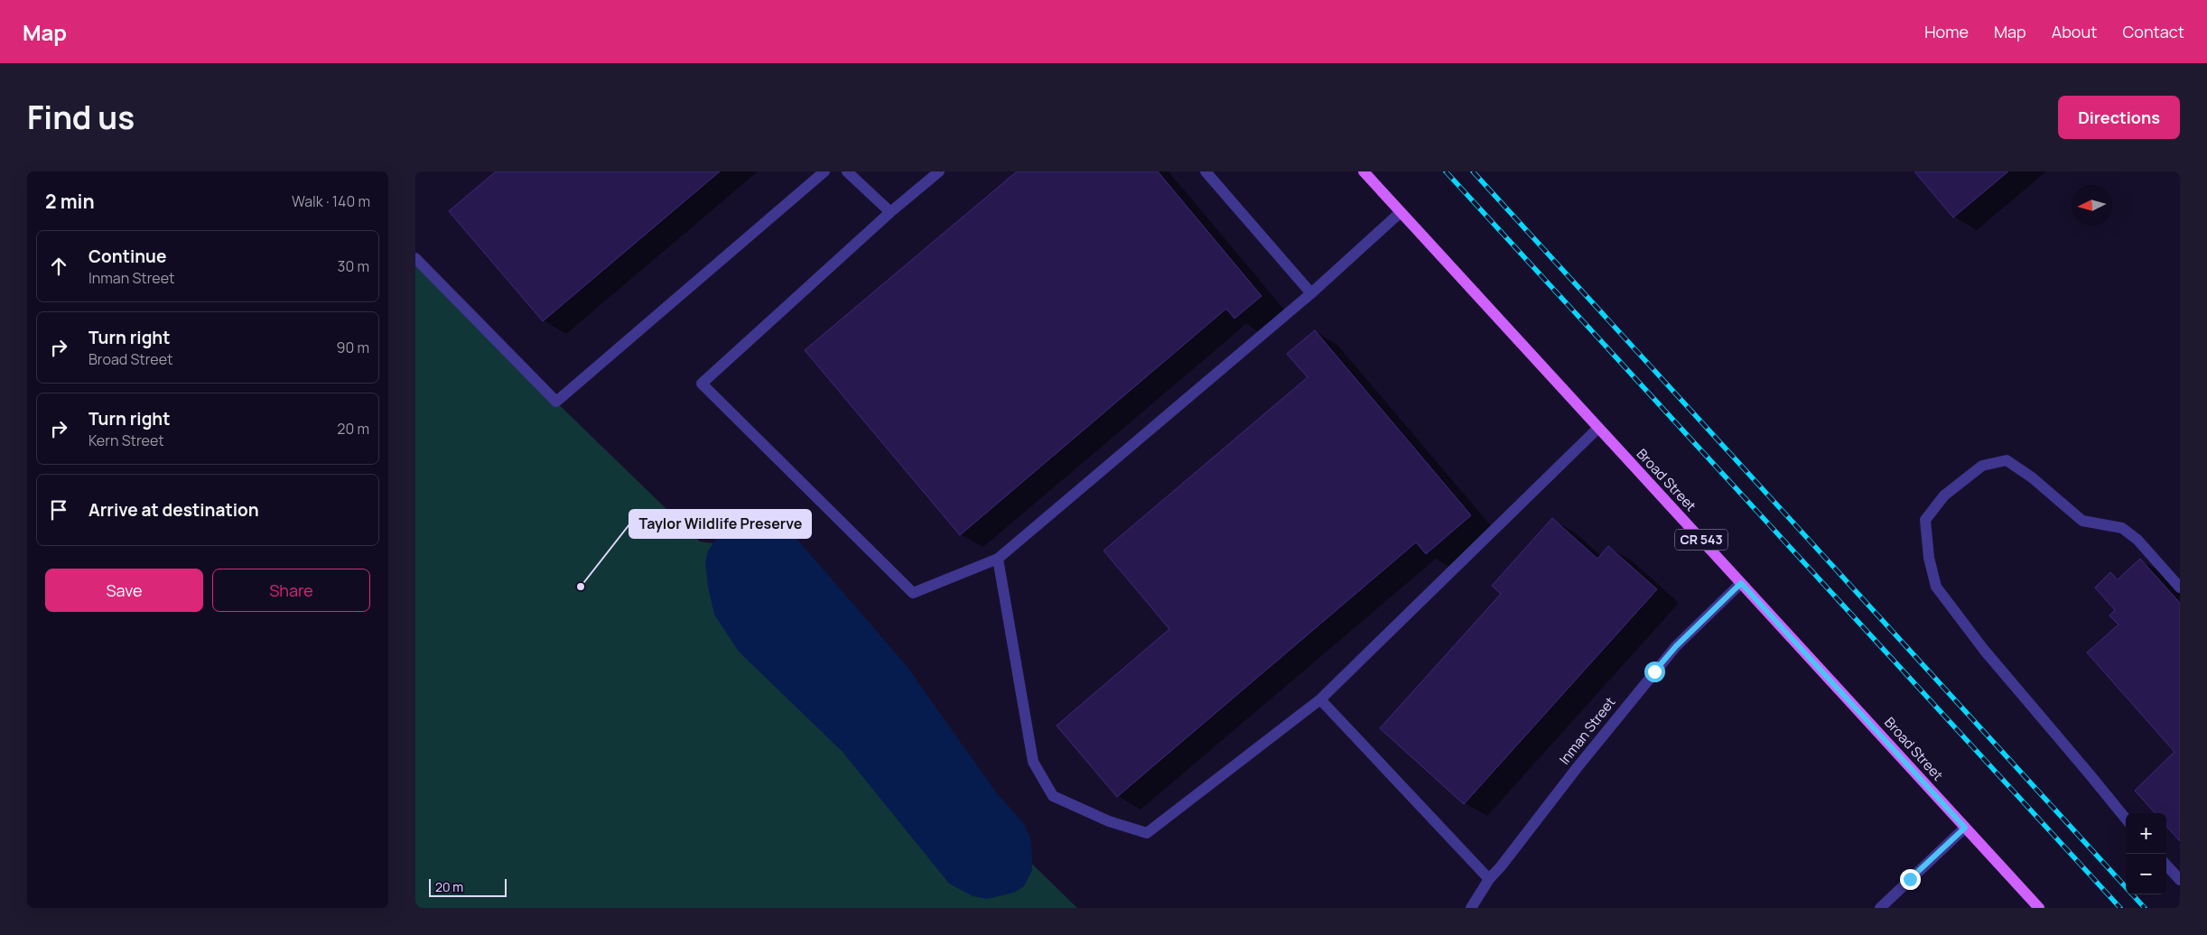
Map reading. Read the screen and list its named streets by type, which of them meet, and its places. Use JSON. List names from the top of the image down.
{
  "streets": {
    "main road": ["Broad Street", "CR 543"],
    "street": ["Inman Street"]
  },
  "crossings": [
    ["Broad Street", "Inman Street"]
  ],
  "places": ["Taylor Wildlife Preserve"],
  "scale_bar": "20 m",
  "north": "left",
  "page": {
    "header": "Map",
    "nav": [
      "Home",
      "Map",
      "About",
      "Contact"
    ],
    "title": "Find us",
    "buttons": [
      "Directions",
      ["Save", "Share"]
    ],
    "heading": ["2 min", "Walk · 140 m"],
    "list": [
      ["Continue", "Inman Street", "30 m"],
      ["Turn right", "Broad Street", "90 m"],
      ["Turn right", "Kern Street", "20 m"],
      "Arrive at destination"
    ],
    "map_buttons": ["+", "−"],
    "scale": "20 m"
  }
}
